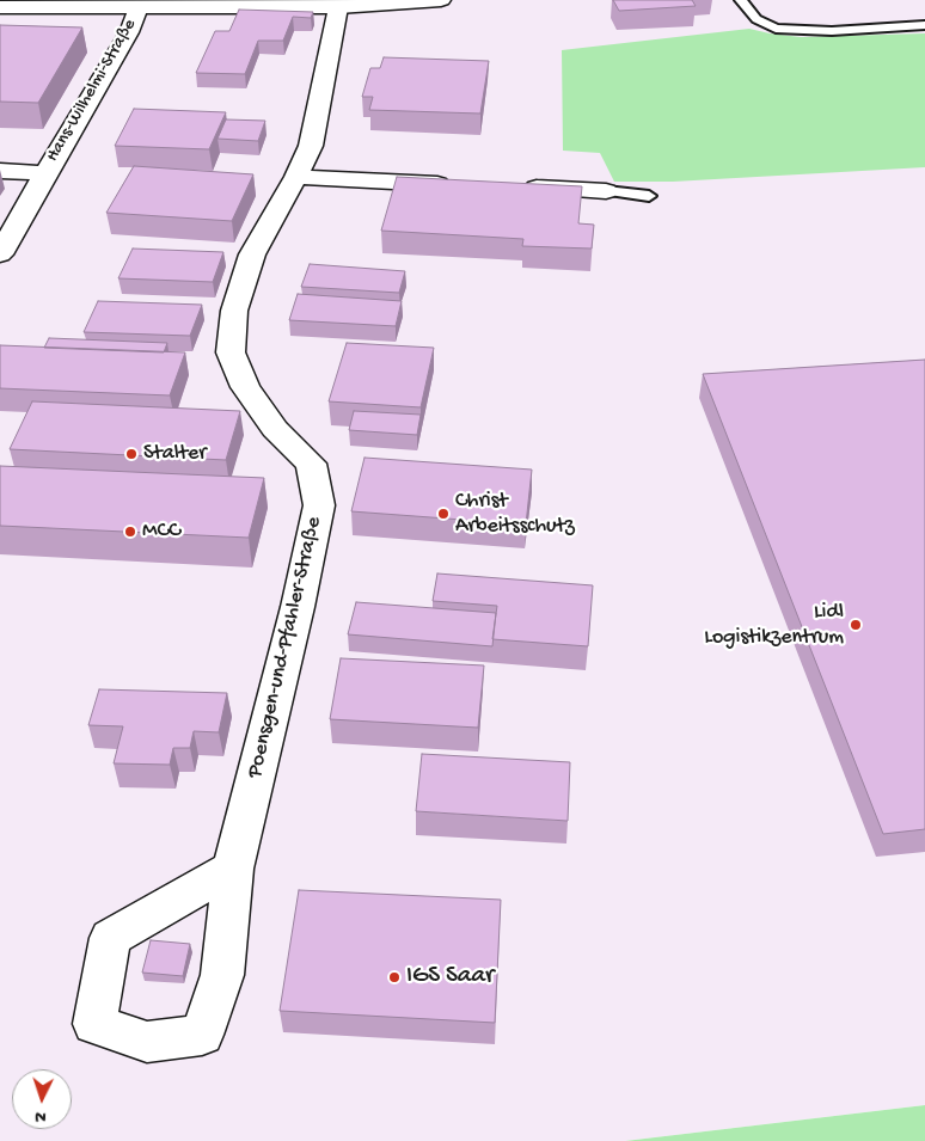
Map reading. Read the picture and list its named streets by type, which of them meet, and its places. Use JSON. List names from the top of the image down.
{
  "streets": {
    "street": ["Hans-Wilhelmi-Straße", "Poensgen-und-Pfahler-Straße"]
  },
  "places": [
    "Stalter",
    "Christ Arbeitsschutz",
    "MCC",
    "Lidl Logistikzentrum",
    "IGS Saar"
  ],
  "north": "bottom"
}
